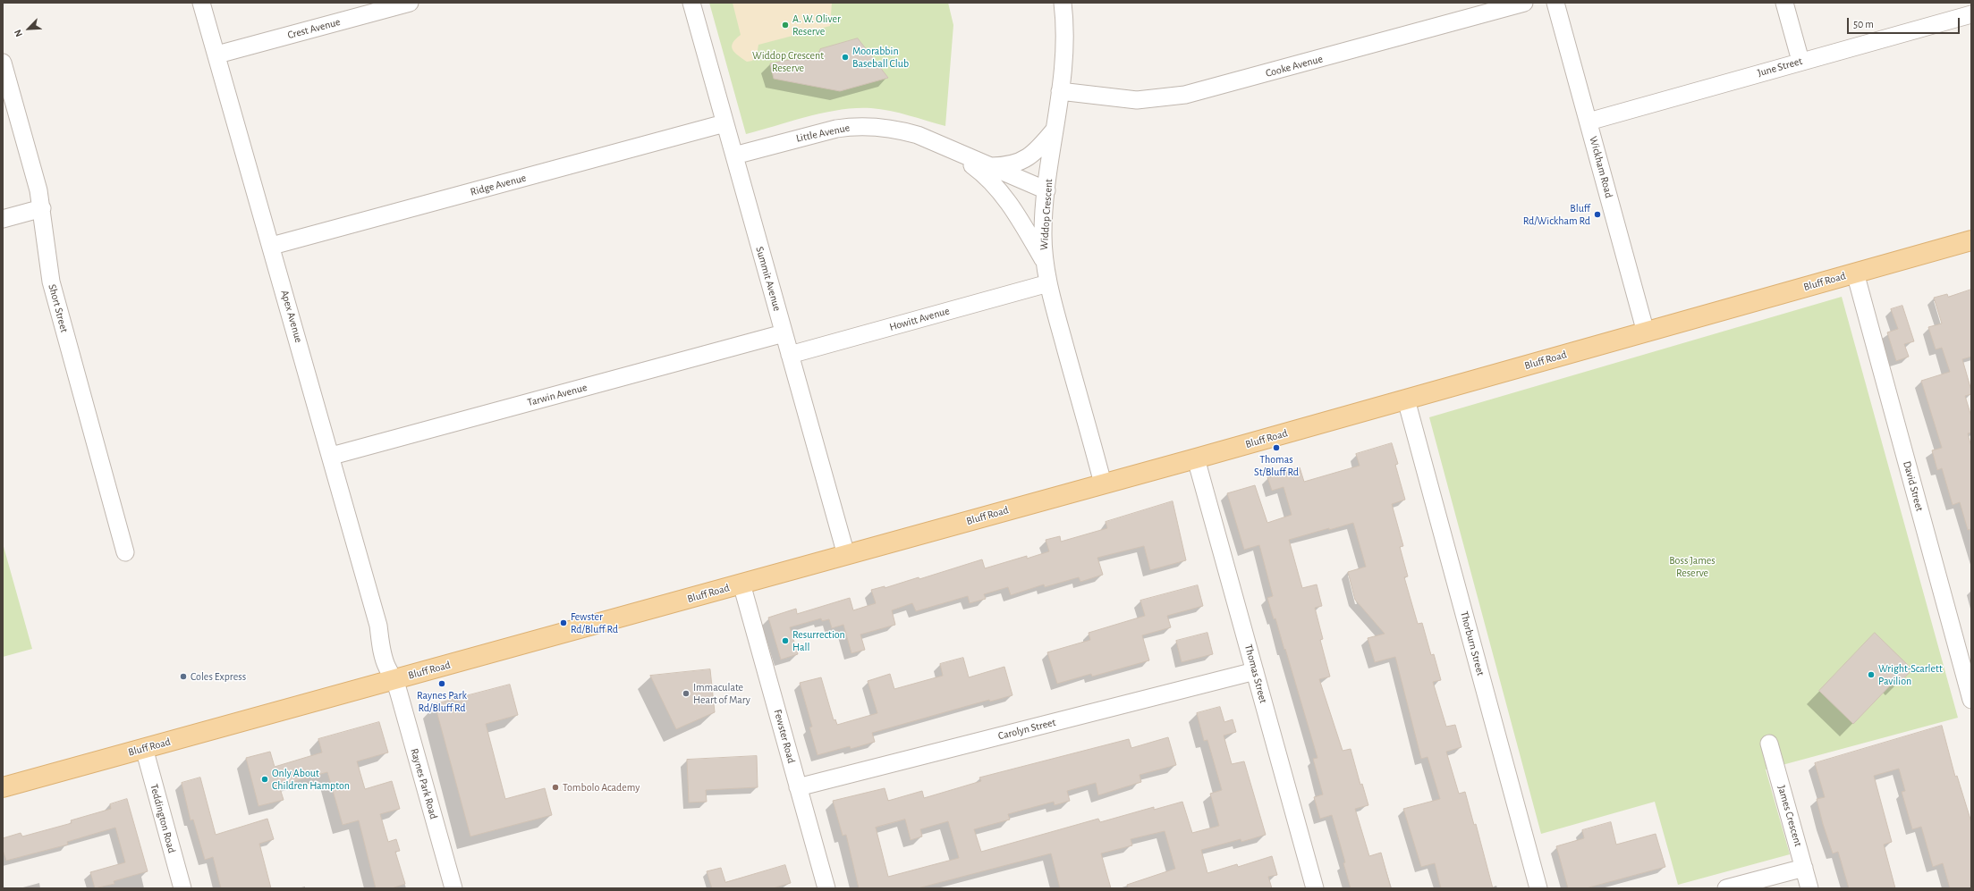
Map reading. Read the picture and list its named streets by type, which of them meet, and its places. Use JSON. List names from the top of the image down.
{
  "streets": {
    "main road": ["Bluff Road"],
    "street": [
      "Crest Avenue",
      "Cooke Avenue",
      "June Street",
      "Little Avenue",
      "Wickham Road",
      "Ridge Avenue",
      "Widdop Crescent",
      "Summit Avenue",
      "Short Street",
      "Apex Avenue",
      "Howitt Avenue",
      "Tarwin Avenue",
      "David Street",
      "Thorburn Street",
      "Thomas Street",
      "Carolyn Street",
      "Fewster Road",
      "Raynes Park Road",
      "James Crescent",
      "Teddington Road"
    ]
  },
  "crossings": [
    ["Crest Avenue", "Apex Avenue"],
    ["Cooke Avenue", "Widdop Crescent"],
    ["June Street", "Wickham Road"],
    ["Little Avenue", "Widdop Crescent"],
    ["Little Avenue", "Summit Avenue"],
    ["Wickham Road", "Bluff Road"],
    ["Ridge Avenue", "Summit Avenue"],
    ["Ridge Avenue", "Apex Avenue"],
    ["Widdop Crescent", "Bluff Road"],
    ["Widdop Crescent", "Howitt Avenue"],
    ["Summit Avenue", "Bluff Road"],
    ["Summit Avenue", "Howitt Avenue"],
    ["Summit Avenue", "Tarwin Avenue"],
    ["Bluff Road", "Apex Avenue"],
    ["Bluff Road", "David Street"],
    ["Bluff Road", "Thorburn Street"],
    ["Bluff Road", "Thomas Street"],
    ["Bluff Road", "Fewster Road"],
    ["Bluff Road", "Raynes Park Road"],
    ["Bluff Road", "Teddington Road"],
    ["Apex Avenue", "Tarwin Avenue"],
    ["Apex Avenue", "Raynes Park Road"],
    ["Thomas Street", "Carolyn Street"],
    ["Carolyn Street", "Fewster Road"]
  ],
  "parks": ["Widdop Crescent Reserve", "Boss James Reserve"],
  "places": [
    "A. W. Oliver Reserve",
    "Moorabbin Baseball Club",
    "Bluff Rd/Wickham Rd",
    "Thomas St/Bluff Rd",
    "Fewster Rd/Bluff Rd",
    "Resurrection Hall",
    "Wright-Scarlett Pavilion",
    "Coles Express",
    "Raynes Park Rd/Bluff Rd",
    "Immaculate Heart of Mary",
    "Only About Children Hampton",
    "Tombolo Academy"
  ],
  "scale_bar": "50 m",
  "north": "bottom left"
}
